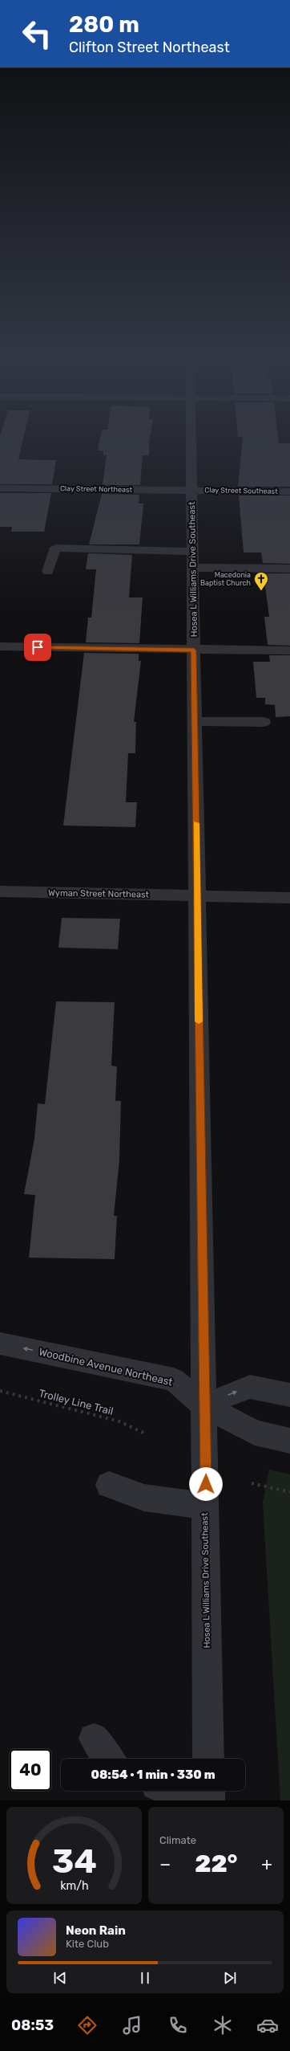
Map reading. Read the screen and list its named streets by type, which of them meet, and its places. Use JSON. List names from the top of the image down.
{
  "streets": {
    "street": [
      "Clay Street Northeast",
      "Clay Street Southeast",
      "Hosea L Williams Drive Southeast",
      "Wyman Street Northeast",
      "Woodbine Avenue Northeast"
    ],
    "path": ["Trolley Line Trail"]
  },
  "crossings": [
    ["Clay Street Northeast", "Clay Street Southeast"],
    ["Clay Street Northeast", "Hosea L Williams Drive Southeast"],
    ["Clay Street Southeast", "Hosea L Williams Drive Southeast"],
    ["Hosea L Williams Drive Southeast", "Wyman Street Northeast"],
    ["Hosea L Williams Drive Southeast", "Woodbine Avenue Northeast"]
  ],
  "one_way": ["Woodbine Avenue Northeast"],
  "places": {
    "church": ["Macedonia Baptist Church"]
  },
  "page": {
    "turn": ["280 m", "Clifton Street Northeast"],
    "limit": "40",
    "trip": "08:54 · 1 min · 330 m",
    "tile": "Climate",
    "heat": ["−", "22°", "+"],
    "song": ["Neon Rain", "Kite Club"],
    "tabs": "08:53",
    "gauge": ["34", "km/h"]
  }
}
